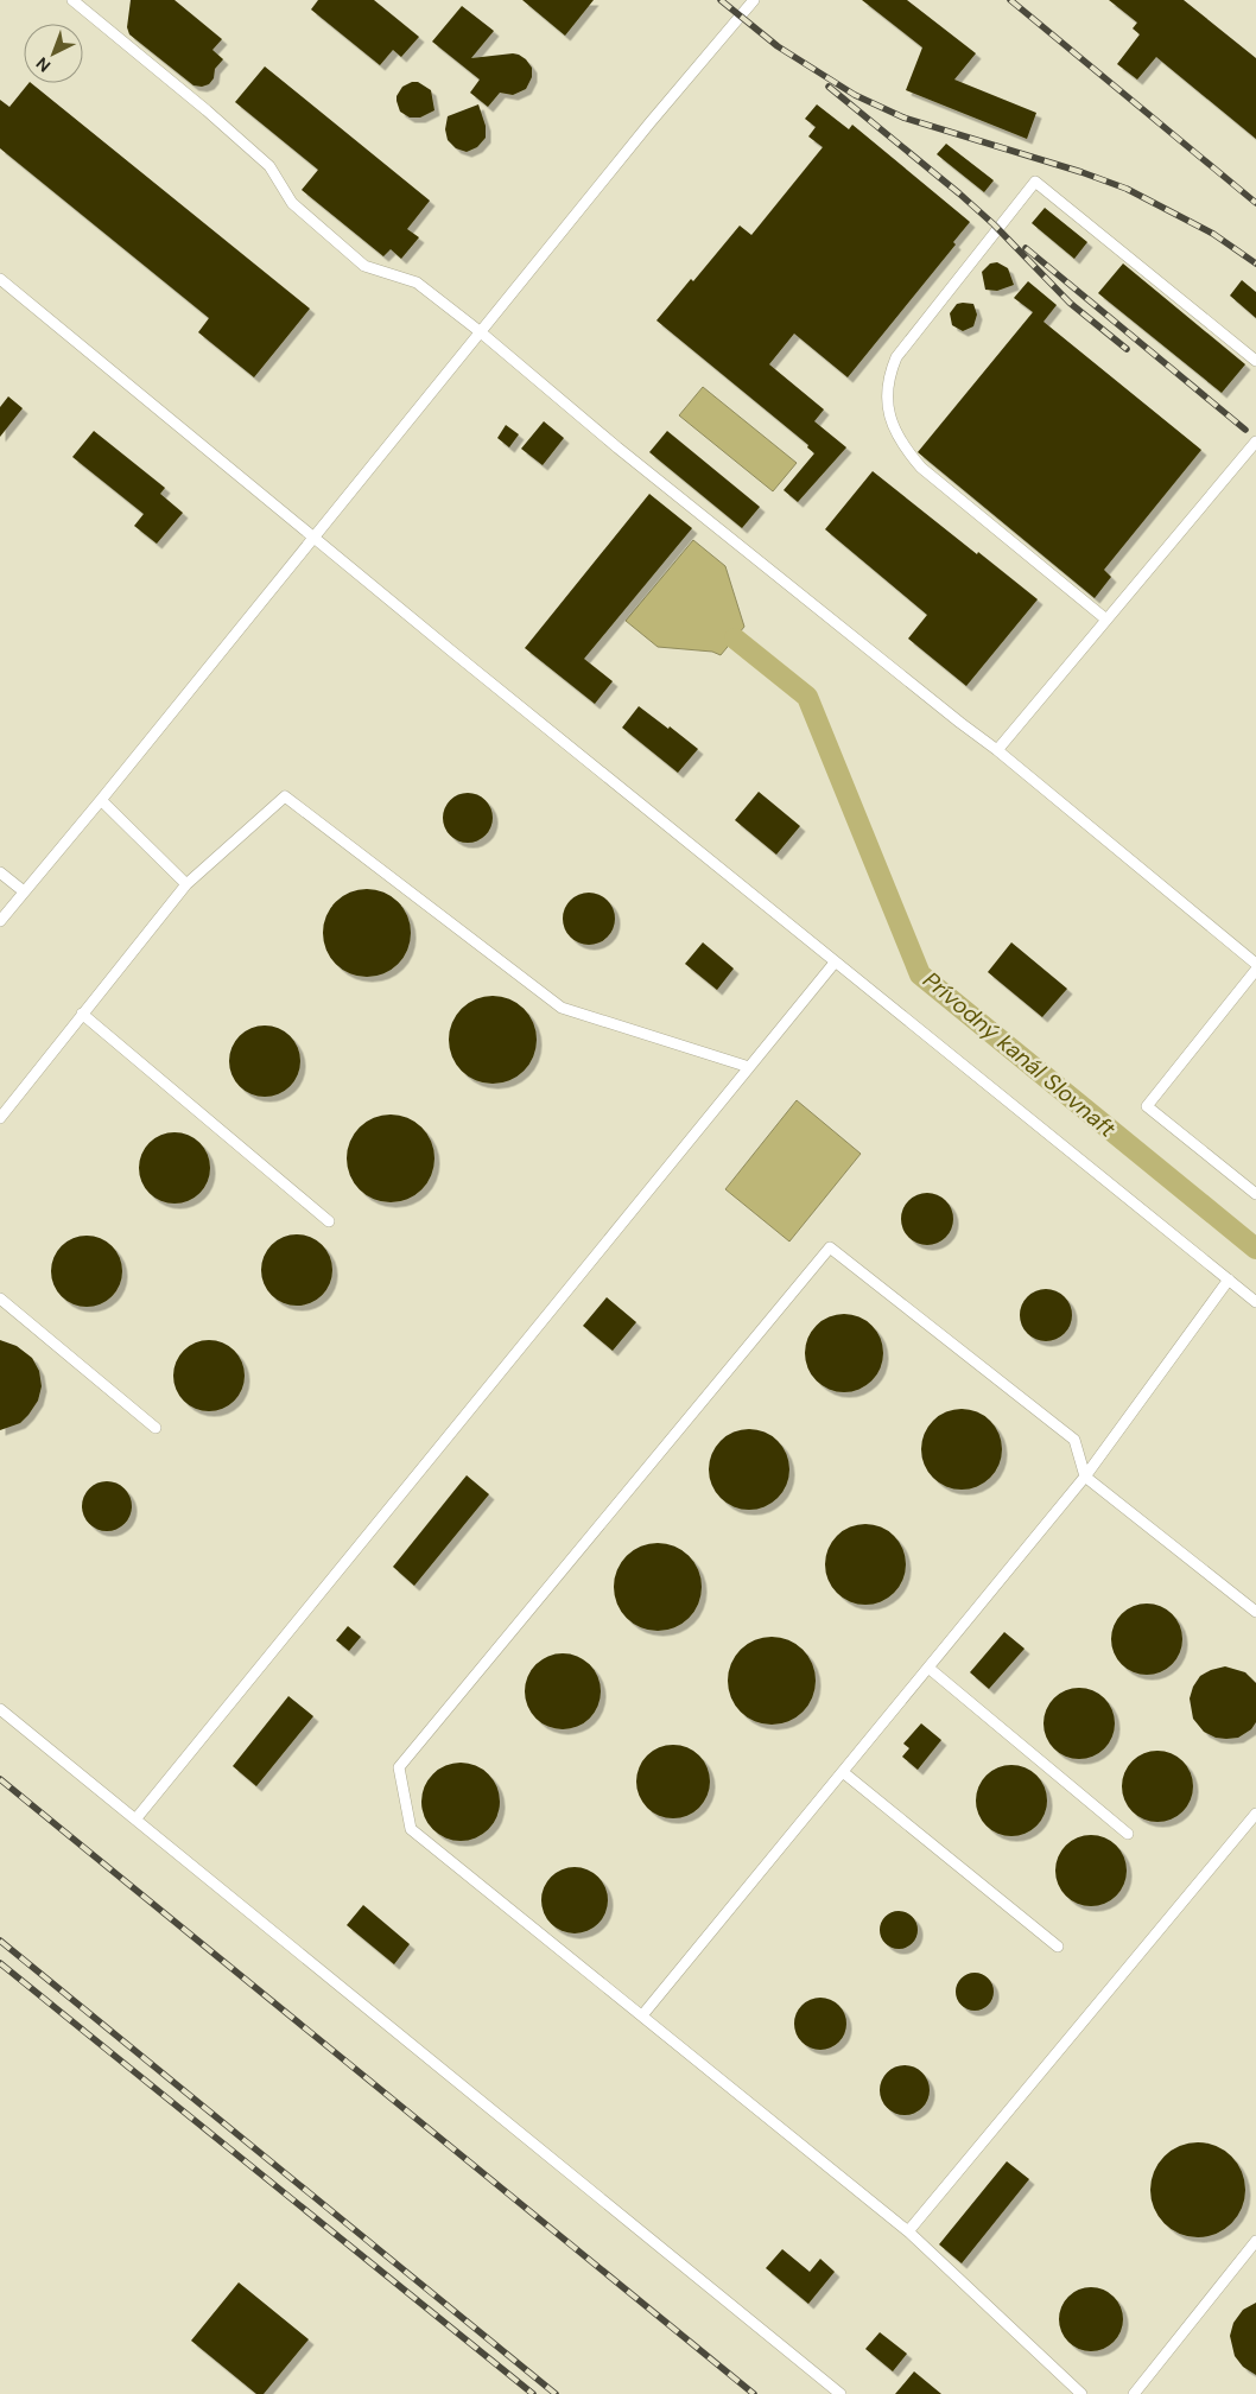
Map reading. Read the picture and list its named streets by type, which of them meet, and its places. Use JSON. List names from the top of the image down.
{
  "water": ["Prívodný kanál Slovnaft"],
  "north": "bottom left"
}
